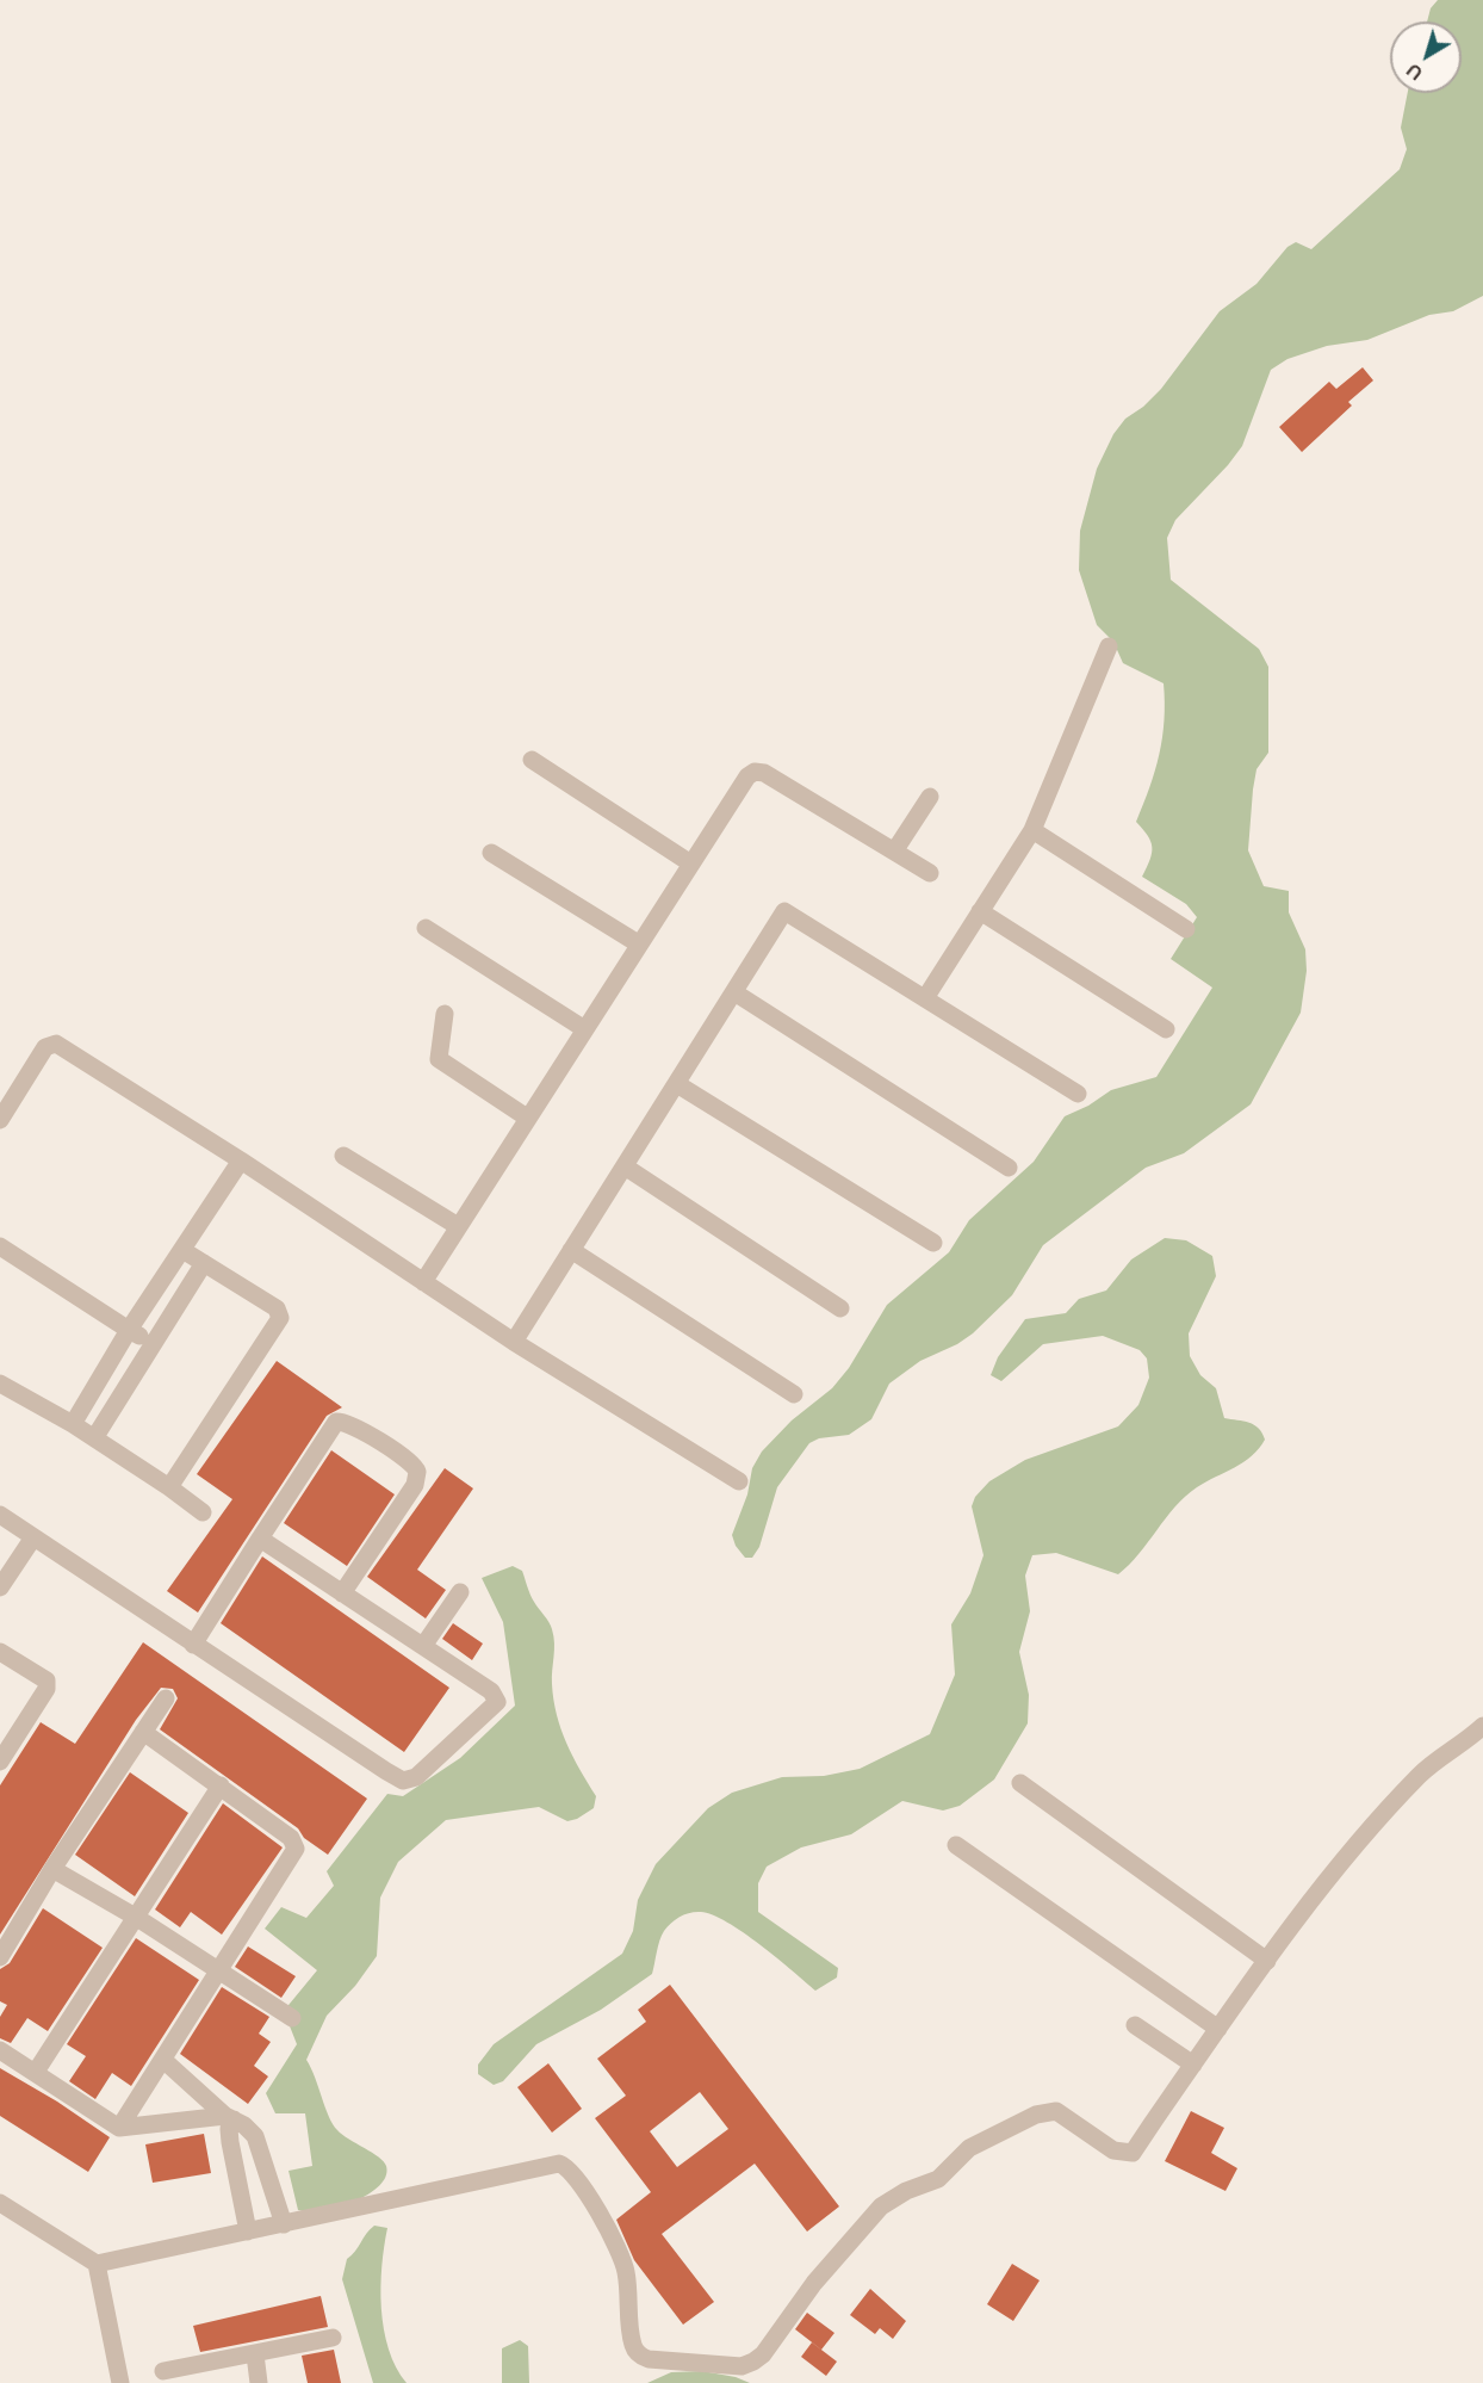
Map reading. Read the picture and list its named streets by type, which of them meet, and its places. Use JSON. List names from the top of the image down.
{
  "north": "bottom left"
}
